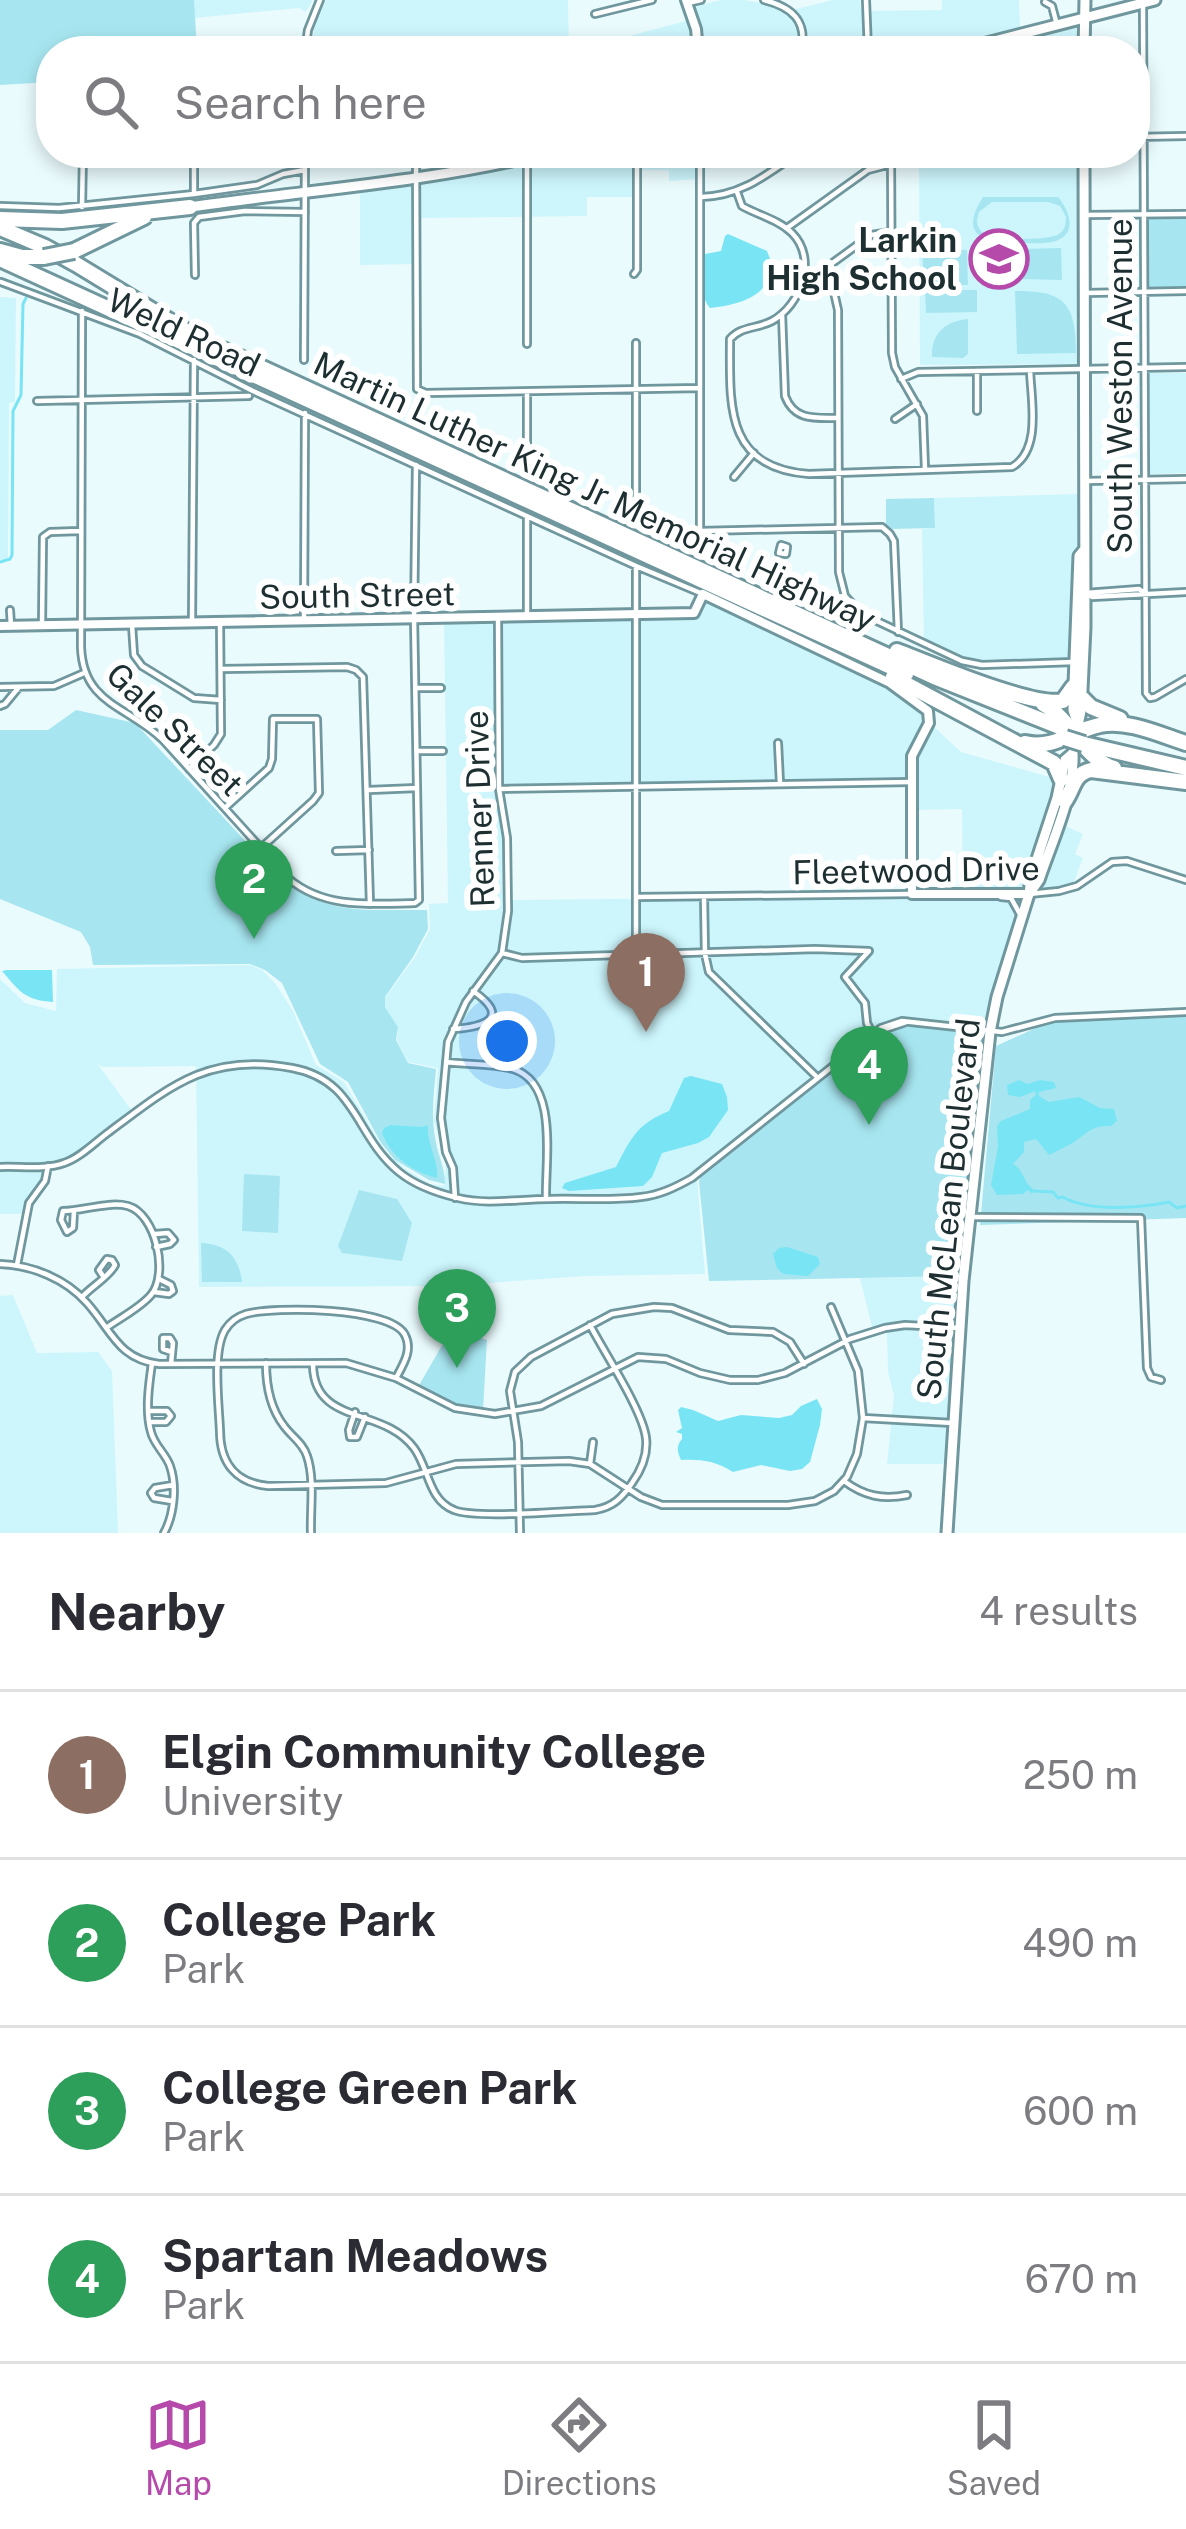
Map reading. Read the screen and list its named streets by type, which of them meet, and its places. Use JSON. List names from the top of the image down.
{
  "streets": {
    "highway": ["Martin Luther King Jr Memorial Highway"],
    "main road": ["South McLean Boulevard"],
    "street": [
      "Weld Road",
      "South Weston Avenue",
      "South Street",
      "Gale Street",
      "Renner Drive",
      "Fleetwood Drive"
    ]
  },
  "crossings": [
    ["Weld Road", "South Street"],
    ["Weld Road", "Gale Street"],
    ["Martin Luther King Jr Memorial Highway", "South McLean Boulevard"],
    ["South Street", "Gale Street"],
    ["South Street", "Renner Drive"],
    ["Fleetwood Drive", "South McLean Boulevard"]
  ],
  "places": {
    "school or university": ["Larkin High School"]
  },
  "page": {
    "search": "Search here",
    "pins": [
      "2",
      "1",
      "4",
      "3"
    ],
    "heading": ["Nearby", "4 results"],
    "list": [
      {
        "mark": "1",
        "name": "Elgin Community College",
        "note": "University",
        "value": "250 m"
      },
      {
        "mark": "2",
        "name": "College Park",
        "note": "Park",
        "value": "490 m"
      },
      {
        "mark": "3",
        "name": "College Green Park",
        "note": "Park",
        "value": "600 m"
      },
      {
        "mark": "4",
        "name": "Spartan Meadows",
        "note": "Park",
        "value": "670 m"
      }
    ],
    "nav": ["Map", "Directions", "Saved"]
  }
}
